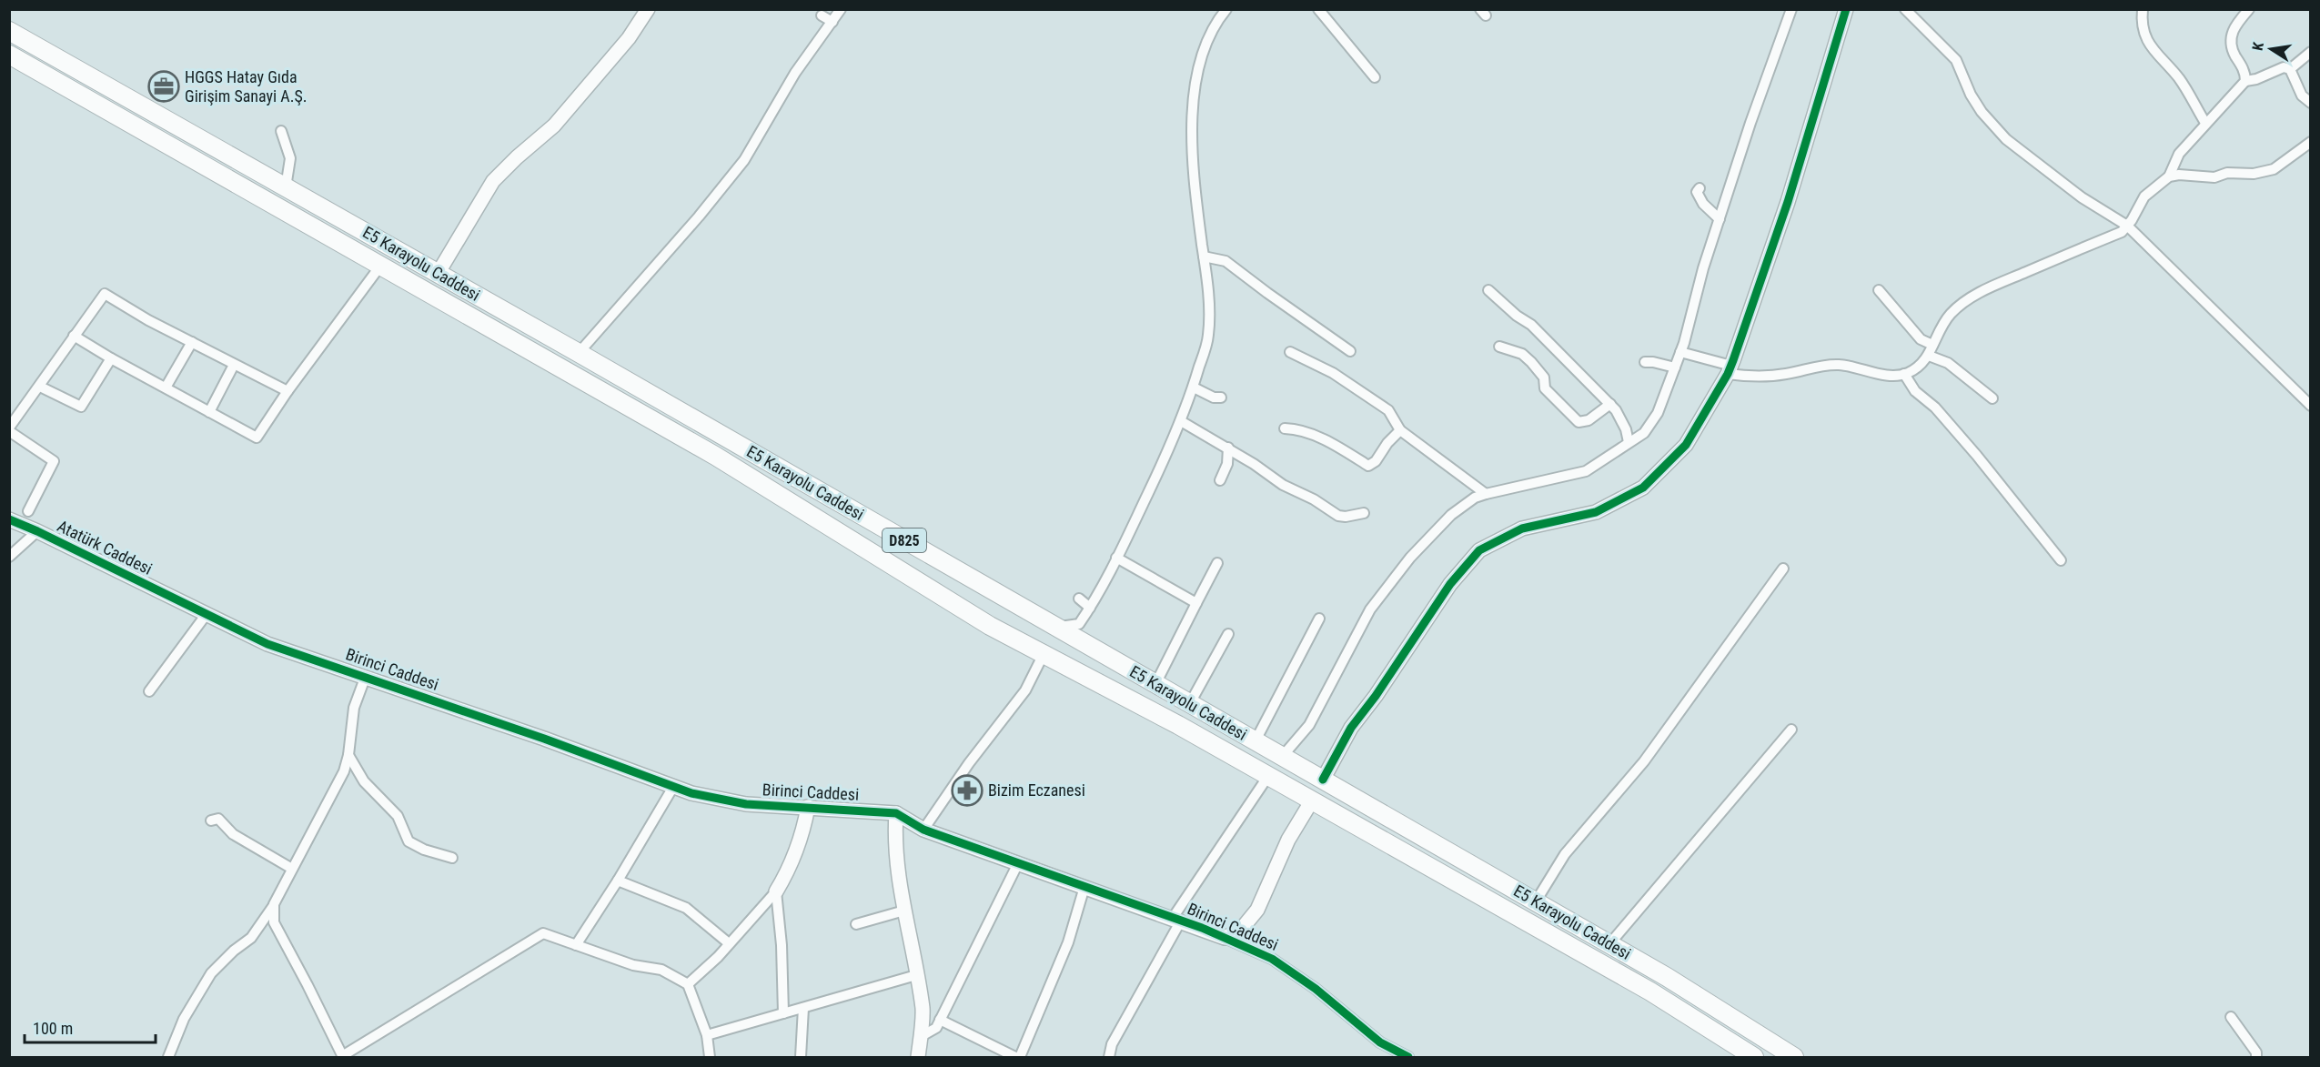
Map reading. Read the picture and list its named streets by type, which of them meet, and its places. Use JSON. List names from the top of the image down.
{
  "streets": {
    "highway": ["E5 Karayolu Caddesi", "D825"],
    "street": ["Atatürk Caddesi", "Birinci Caddesi"]
  },
  "crossings": [
    ["Atatürk Caddesi", "Birinci Caddesi"]
  ],
  "places": {
    "office": ["HGGS Hatay Gıda Girişim Sanayi A.Ş."],
    "pharmacy": ["Bizim Eczanesi"]
  },
  "scale_bar": "100 m",
  "north": "left"
}
